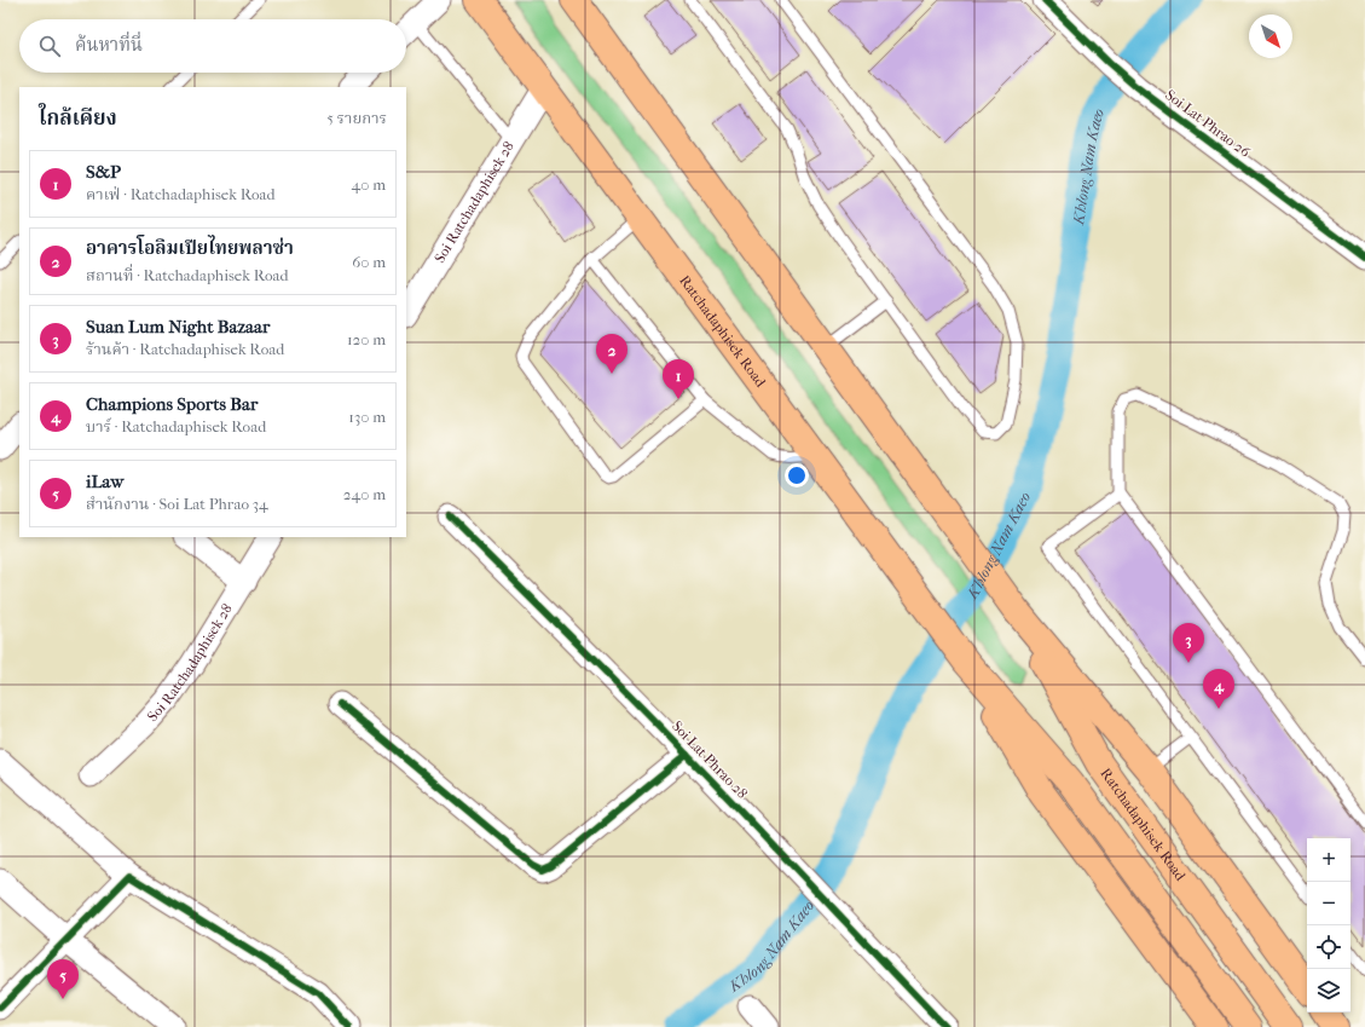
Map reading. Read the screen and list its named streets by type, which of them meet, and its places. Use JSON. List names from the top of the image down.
{
  "streets": {
    "main road": ["Ratchadaphisek Road"],
    "street": ["Soi Lat Phrao 26", "Soi Ratchadaphisek 28", "Soi Lat Phrao 28"]
  },
  "crossings": [
    ["Soi Ratchadaphisek 28", "Ratchadaphisek Road"]
  ],
  "water": ["Khlong Nam Kaeo"],
  "north": "bottom right",
  "page": {
    "search": "ค้นหาที่นี่",
    "heading": ["ใกล้เคียง", "5 รายการ"],
    "list": [
      {
        "mark": "1",
        "name": "S&P",
        "note": "คาเฟ่ · Ratchadaphisek Road",
        "value": "40 m"
      },
      {
        "mark": "2",
        "name": "อาคารโอลิมเปียไทยพลาซ่า",
        "note": "สถานที่ · Ratchadaphisek Road",
        "value": "60 m"
      },
      {
        "mark": "3",
        "name": "Suan Lum Night Bazaar",
        "note": "ร้านค้า · Ratchadaphisek Road",
        "value": "120 m"
      },
      {
        "mark": "4",
        "name": "Champions Sports Bar",
        "note": "บาร์ · Ratchadaphisek Road",
        "value": "130 m"
      },
      {
        "mark": "5",
        "name": "iLaw",
        "note": "สำนักงาน · Soi Lat Phrao 34",
        "value": "240 m"
      }
    ],
    "pins": [
      "2",
      "1",
      "3",
      "4",
      "5"
    ],
    "map_buttons": ["+", "−"]
  }
}
